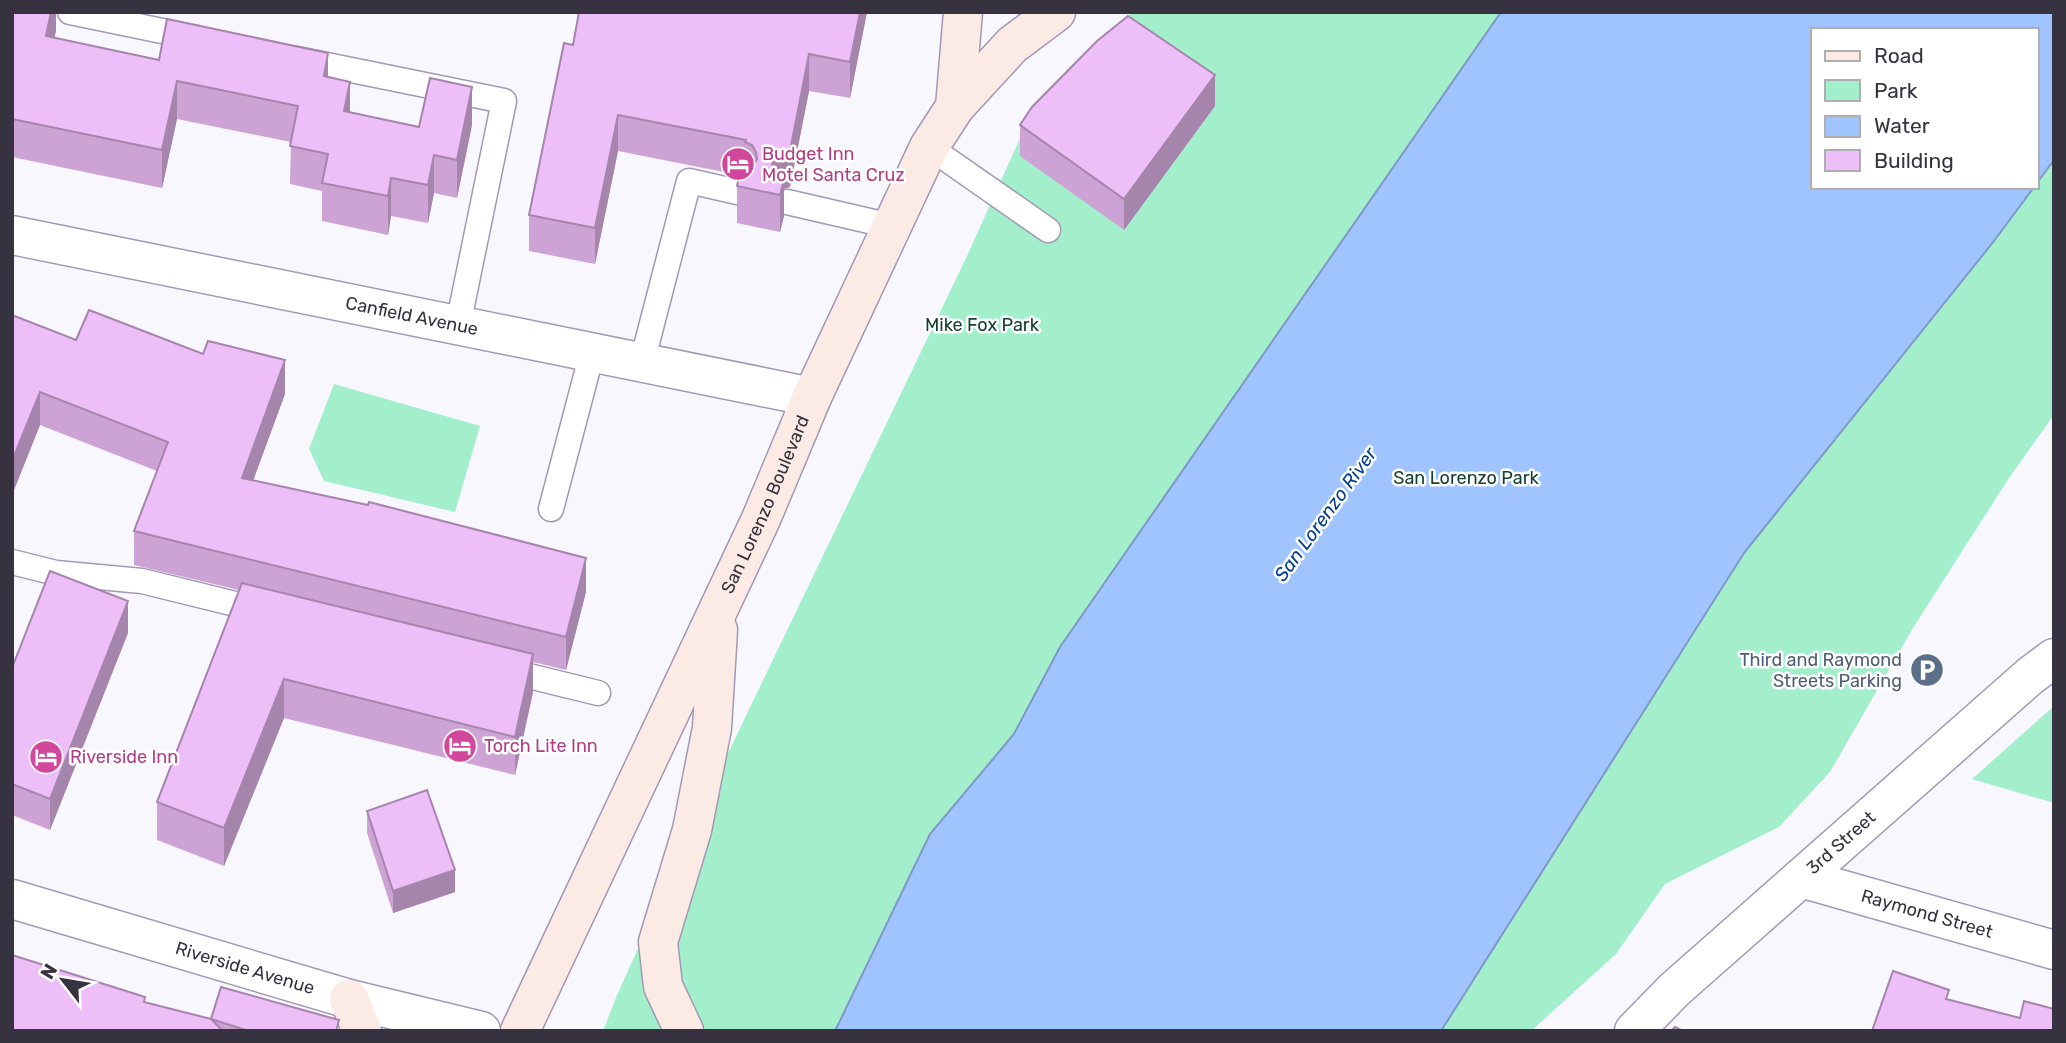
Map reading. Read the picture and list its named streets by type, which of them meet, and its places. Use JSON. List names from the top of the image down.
{
  "streets": {
    "main road": ["San Lorenzo Boulevard"],
    "street": [
      "Canfield Avenue",
      "3rd Street",
      "Raymond Street",
      "Riverside Avenue"
    ]
  },
  "crossings": [
    ["Canfield Avenue", "San Lorenzo Boulevard"],
    ["3rd Street", "Raymond Street"]
  ],
  "water": ["San Lorenzo River"],
  "parks": ["Mike Fox Park", "San Lorenzo Park"],
  "places": {
    "hotel": ["Budget Inn Motel Santa Cruz", "Torch Lite Inn", "Riverside Inn"],
    "parking": ["Third and Raymond Streets Parking"]
  },
  "legend": [
    "Road",
    "Park",
    "Water",
    "Building"
  ],
  "north": "top left"
}
